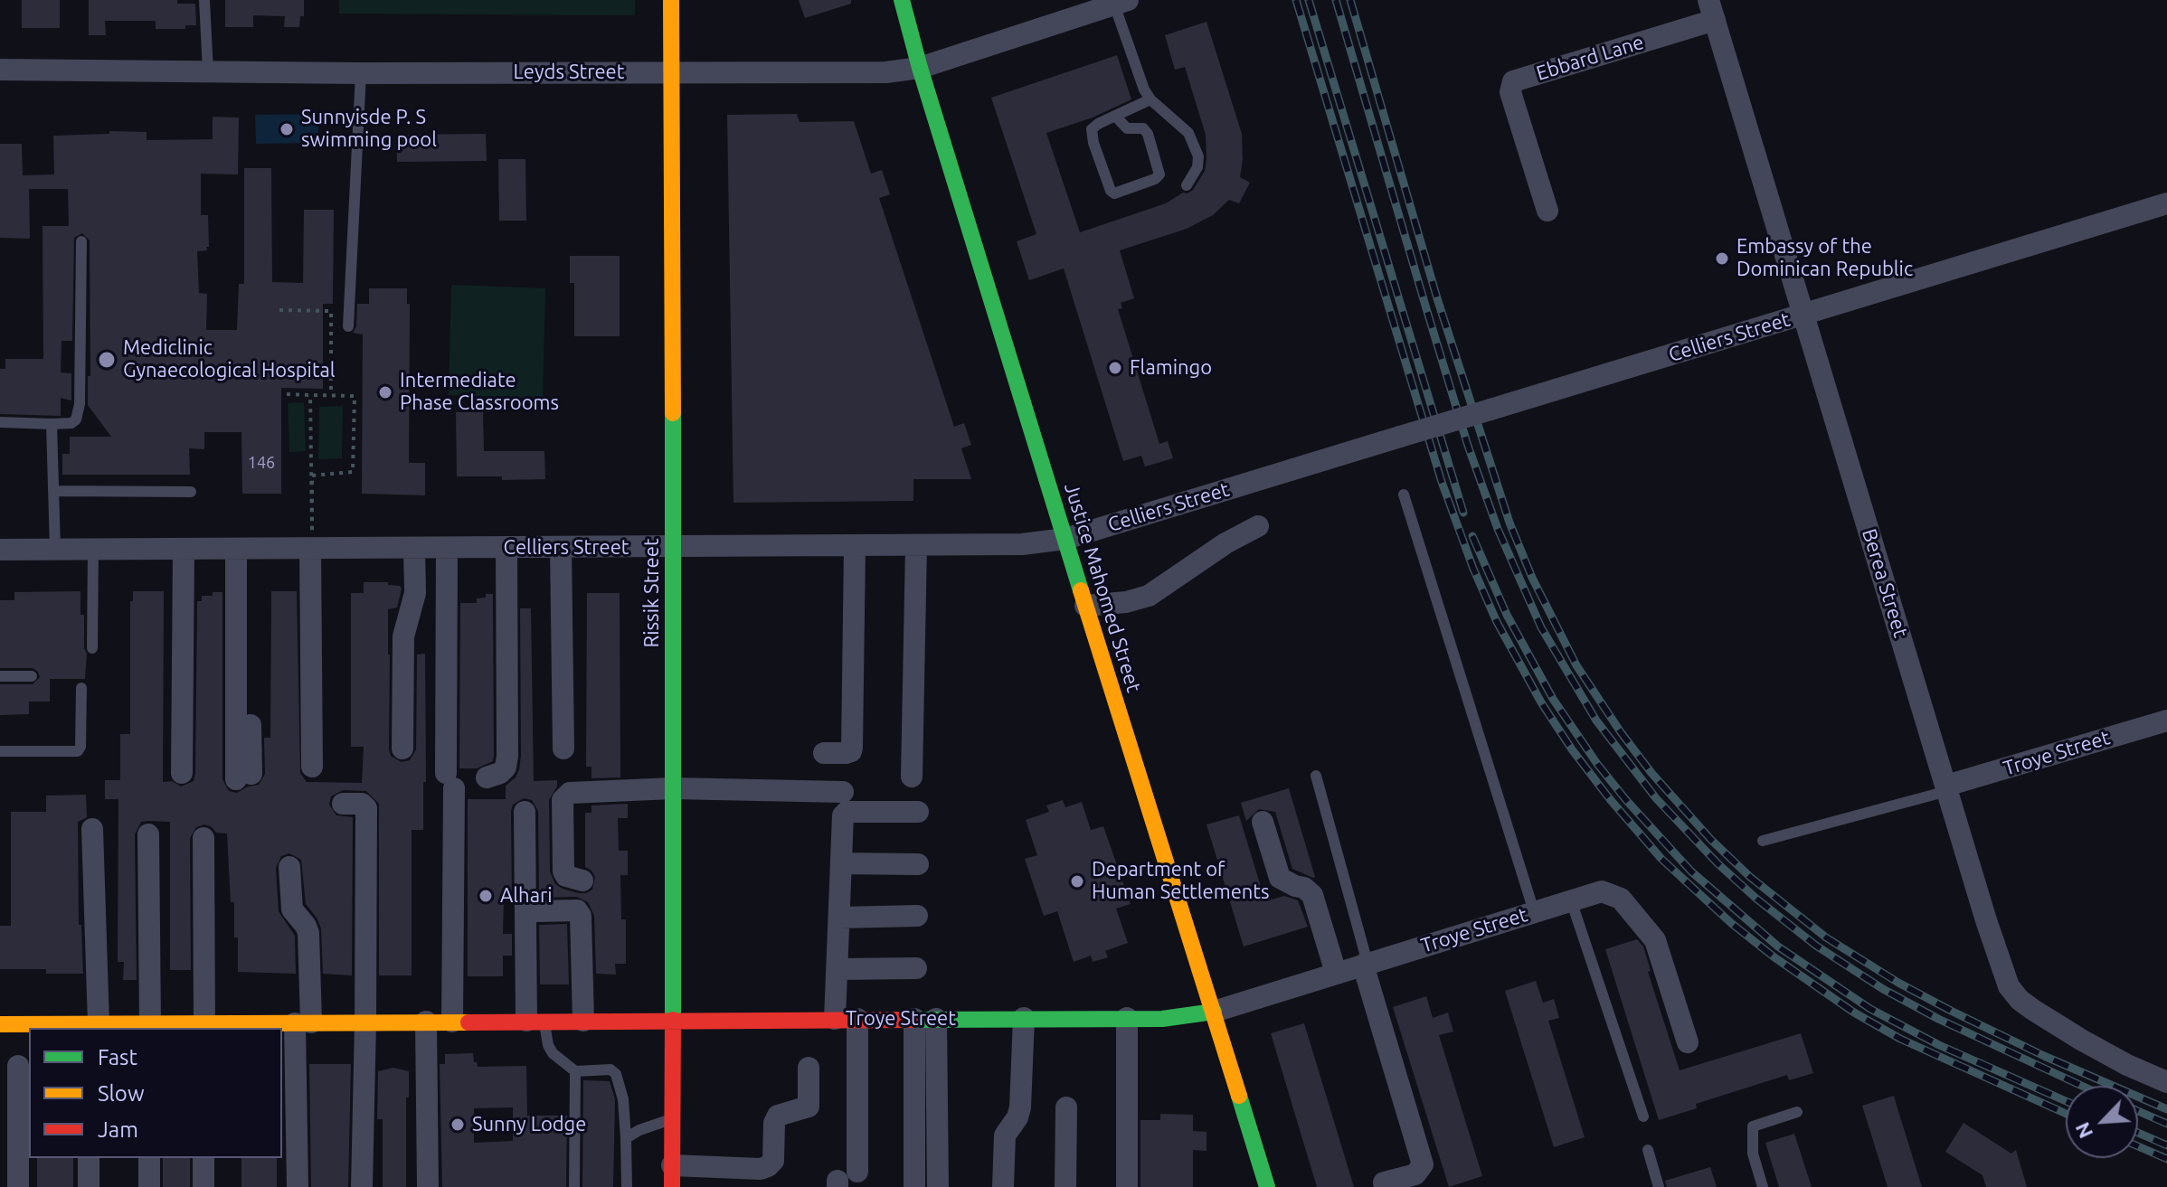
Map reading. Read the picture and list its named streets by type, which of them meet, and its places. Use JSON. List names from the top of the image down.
{
  "streets": {
    "main road": ["Justice Mahomed Street", "Rissik Street", "Troye Street"],
    "street": [
      "Ebbard Lane",
      "Leyds Street",
      "Celliers Street",
      "Berea Street"
    ]
  },
  "crossings": [
    ["Ebbard Lane", "Berea Street"],
    ["Leyds Street", "Justice Mahomed Street"],
    ["Leyds Street", "Rissik Street"],
    ["Celliers Street", "Berea Street"],
    ["Celliers Street", "Justice Mahomed Street"],
    ["Celliers Street", "Rissik Street"],
    ["Berea Street", "Troye Street"],
    ["Justice Mahomed Street", "Troye Street"],
    ["Rissik Street", "Troye Street"]
  ],
  "places": [
    "Sunnyisde P. S swimming pool",
    "Embassy of the Dominican Republic",
    "Mediclinic Gynaecological Hospital",
    "Flamingo",
    "Intermediate Phase Classrooms",
    "Department of Human Settlements",
    "Alhari",
    "Sunny Lodge"
  ],
  "house_numbers": ["146"],
  "legend": ["Fast", "Slow", "Jam"],
  "north": "bottom left"
}
